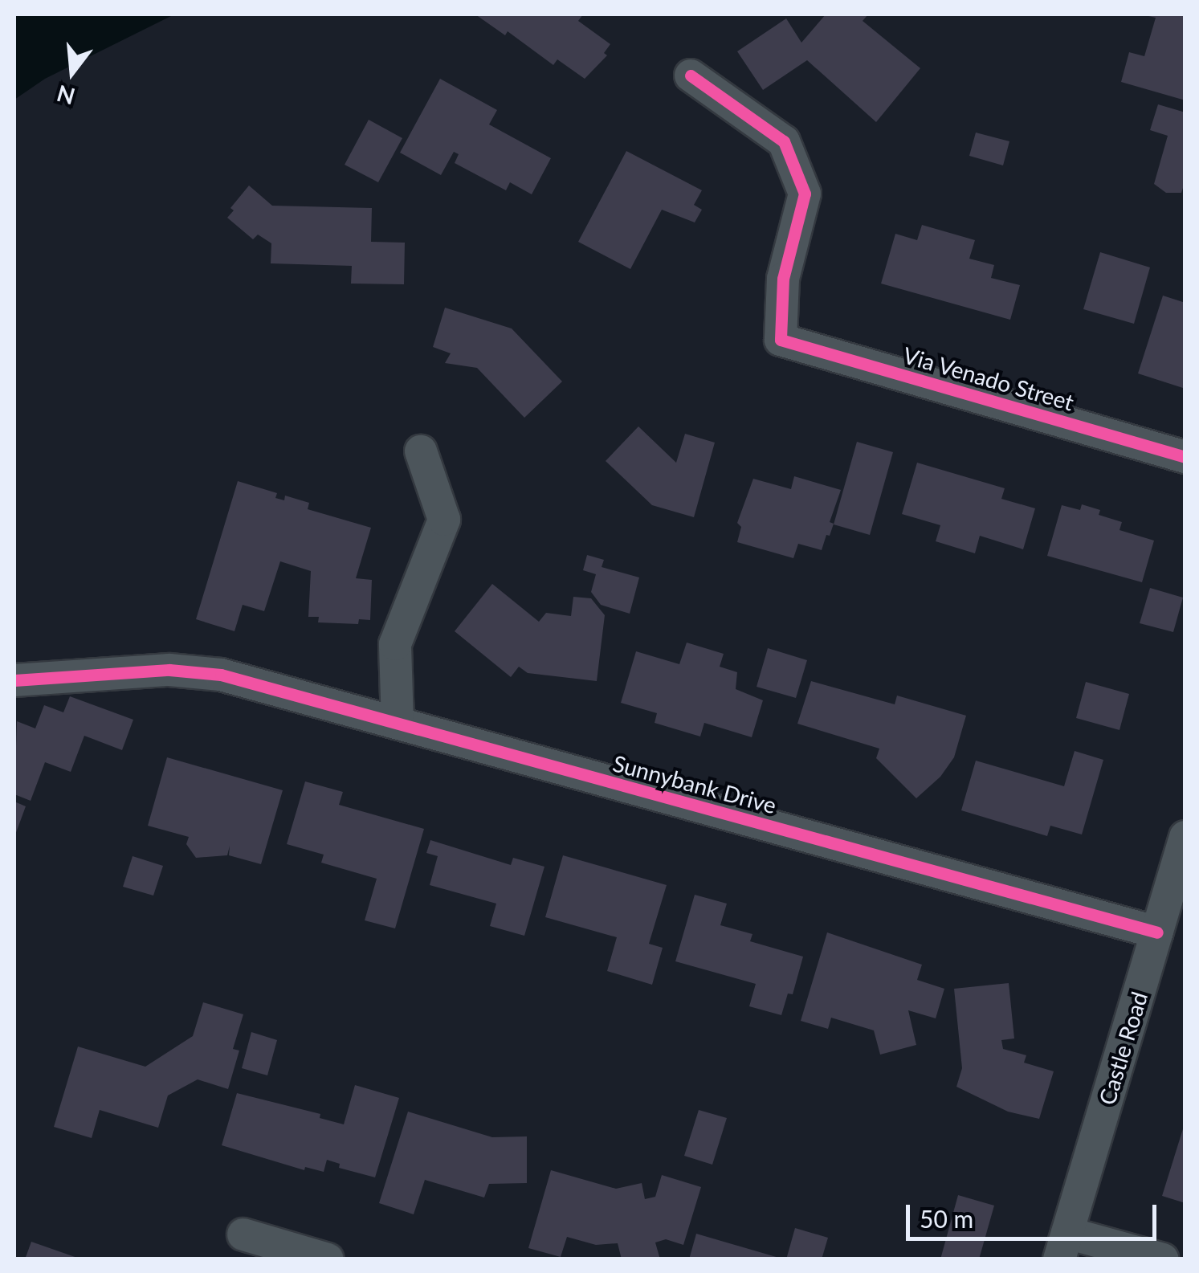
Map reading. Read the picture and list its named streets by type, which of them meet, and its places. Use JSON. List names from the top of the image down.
{
  "streets": {
    "street": ["Via Venado Street", "Sunnybank Drive", "Castle Road"]
  },
  "crossings": [
    ["Sunnybank Drive", "Castle Road"]
  ],
  "scale_bar": "50 m",
  "north": "bottom"
}
